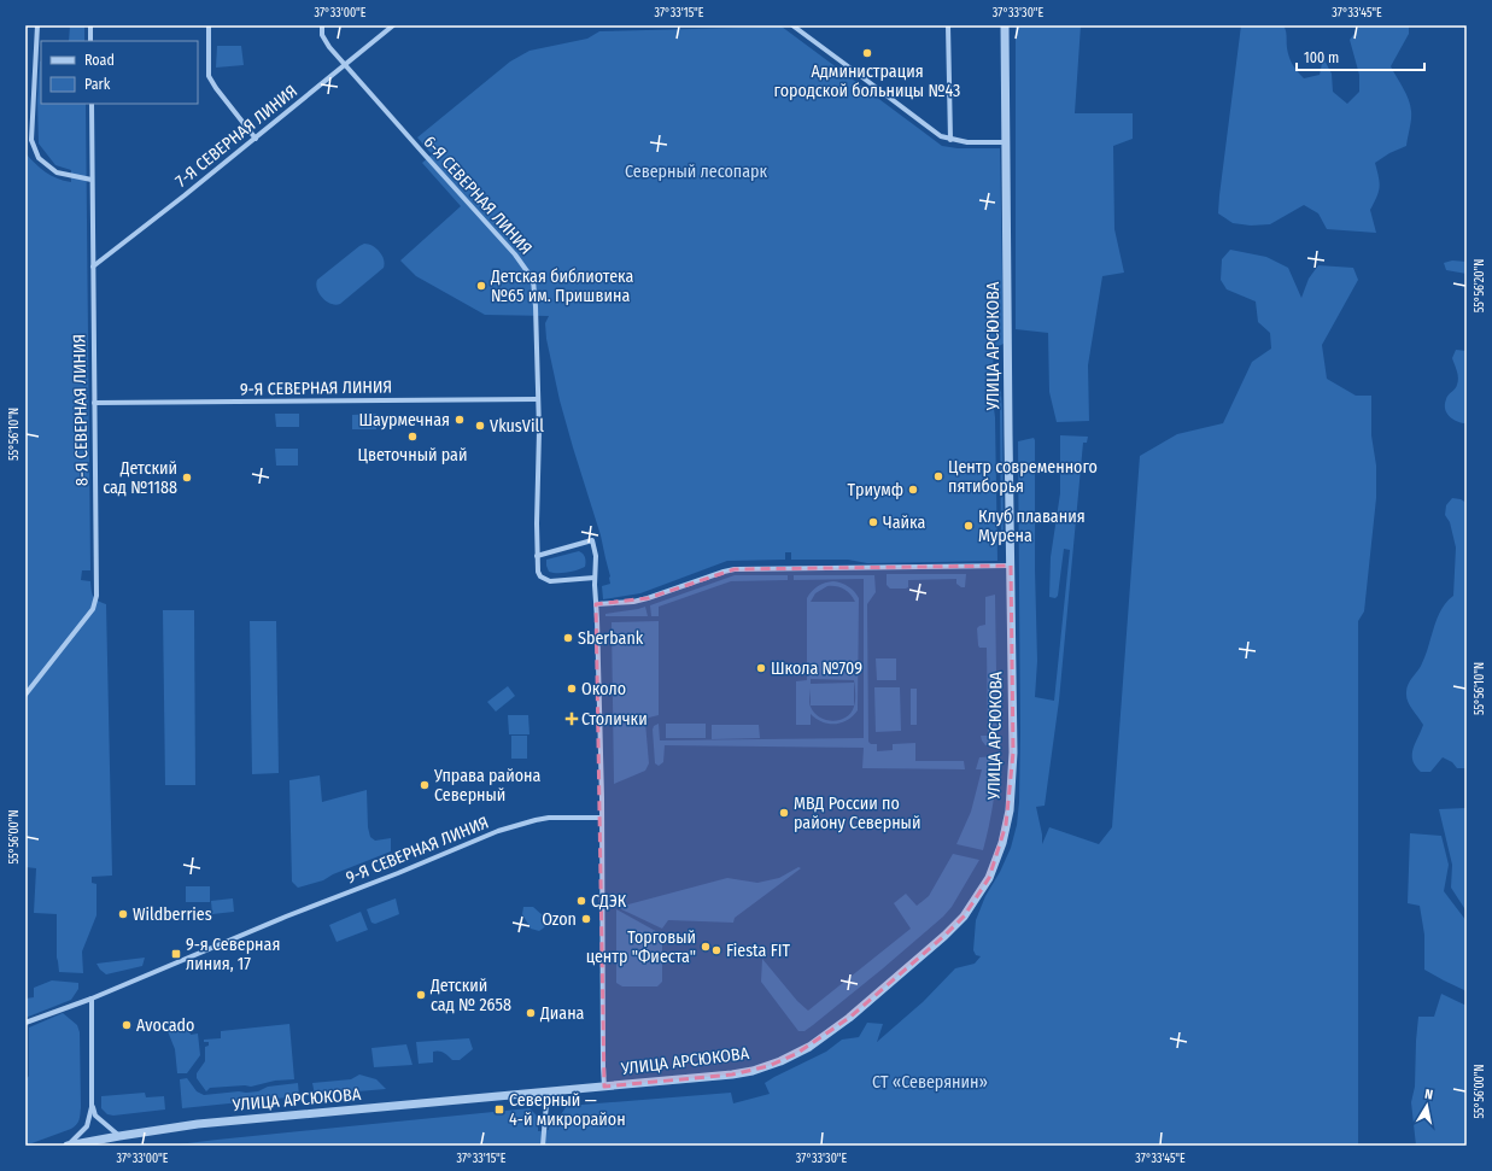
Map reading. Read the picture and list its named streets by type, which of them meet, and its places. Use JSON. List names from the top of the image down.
{
  "streets": {
    "street": [
      "7-Я СЕВЕРНАЯ ЛИНИЯ",
      "6-Я СЕВЕРНАЯ ЛИНИЯ",
      "УЛИЦА АРСЮКОВА",
      "9-Я СЕВЕРНАЯ ЛИНИЯ",
      "8-Я СЕВЕРНАЯ ЛИНИЯ"
    ]
  },
  "crossings": [
    ["7-Я СЕВЕРНАЯ ЛИНИЯ", "6-Я СЕВЕРНАЯ ЛИНИЯ"],
    ["7-Я СЕВЕРНАЯ ЛИНИЯ", "8-Я СЕВЕРНАЯ ЛИНИЯ"],
    ["6-Я СЕВЕРНАЯ ЛИНИЯ", "9-Я СЕВЕРНАЯ ЛИНИЯ"],
    ["9-Я СЕВЕРНАЯ ЛИНИЯ", "8-Я СЕВЕРНАЯ ЛИНИЯ"]
  ],
  "parks": ["Северный лесопарк", "СТ «Северянин»"],
  "places": {
    "other": [
      "Администрация городской больницы №43",
      "Детская библиотека №65 им. Пришвина",
      "Шаурмечная",
      "VkusVill",
      "Цветочный рай",
      "Центр современного пятиборья",
      "Детский сад №1188",
      "Триумф",
      "Чайка",
      "Клуб плавания Мурена",
      "Sberbank",
      "Школа №709",
      "Около",
      "Управа района Северный",
      "МВД России по району Северный",
      "СДЭК",
      "Wildberries",
      "Ozon",
      "Торговый центр \"Фиеста\"",
      "Fiesta FIT",
      "Детский сад № 2658",
      "Диана",
      "Avocado"
    ],
    "health": ["Столички"],
    "transit": ["9-я Северная линия, 17", "Северный — 4-й микрорайон"]
  },
  "legend": ["Road", "Park"],
  "scale_bar": "100 m",
  "north": "top",
  "coordinates": [
    "37°33'00\"E",
    "37°33'15\"E",
    "37°33'30\"E",
    "37°33'45\"E",
    "55°56'20\"N",
    "55°56'10\"N",
    "55°56'00\"N"
  ]
}
